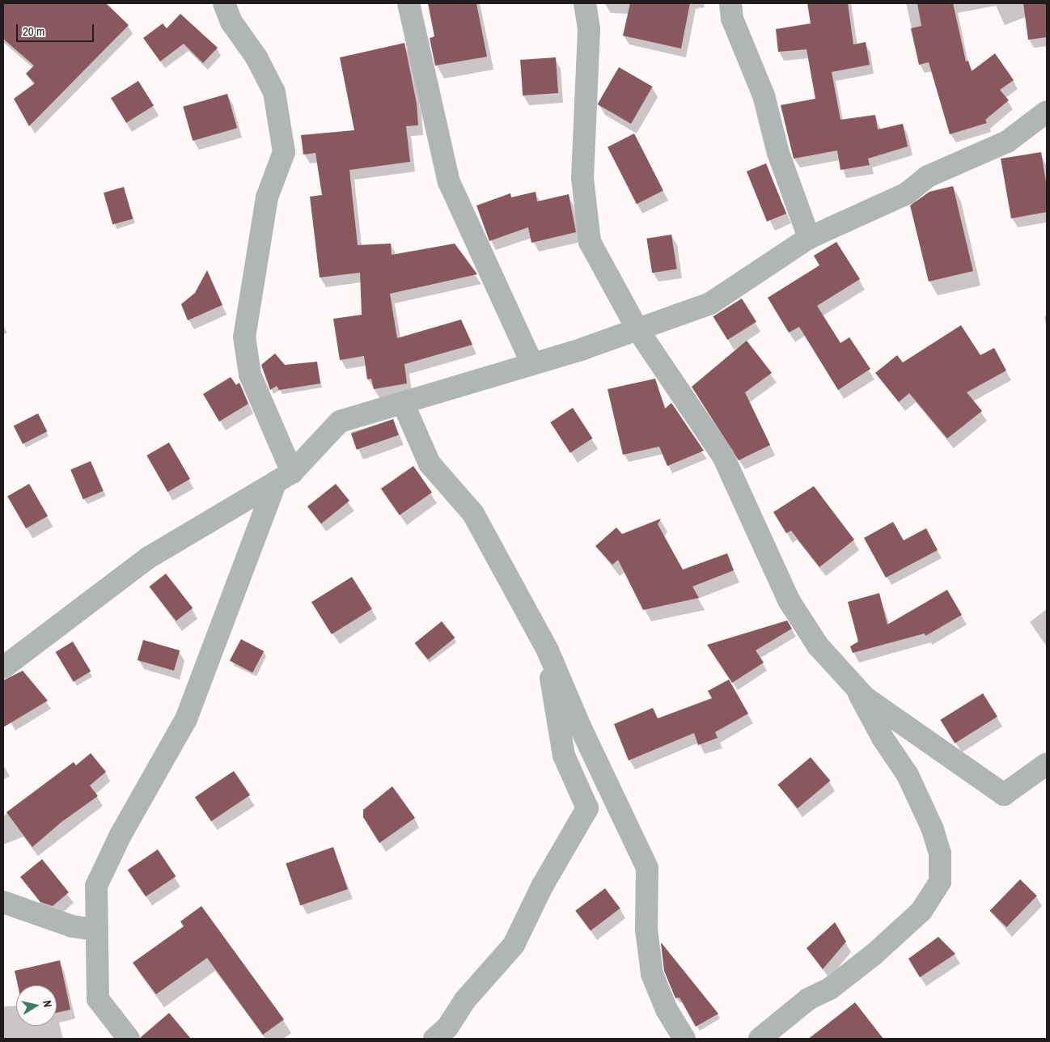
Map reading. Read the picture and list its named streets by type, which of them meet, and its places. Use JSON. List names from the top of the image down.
{
  "scale_bar": "20 m",
  "north": "right"
}
